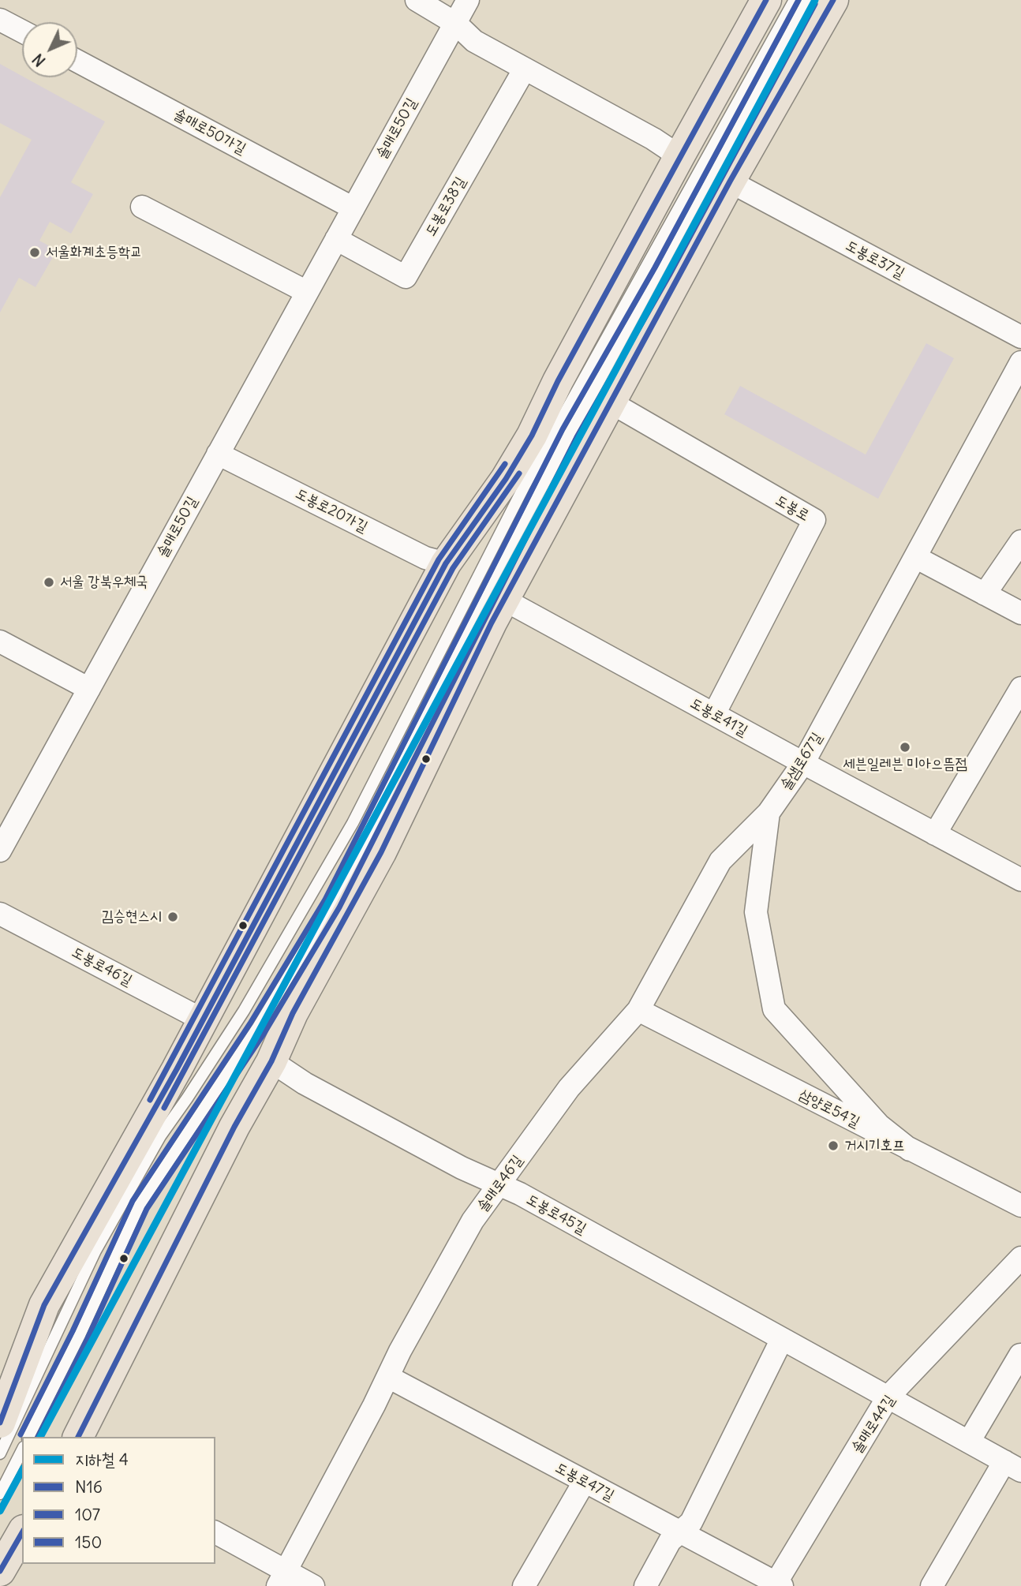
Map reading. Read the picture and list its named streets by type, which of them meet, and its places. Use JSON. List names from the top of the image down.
{
  "streets": {
    "street": [
      "솔매로50길",
      "솔매로50가길",
      "도봉로38길",
      "도봉로37길",
      "도봉로",
      "도봉로20가길",
      "도봉로41길",
      "솔샘로67길",
      "도봉로46길",
      "삼양로54길",
      "솔매로46길",
      "도봉로45길",
      "솔매로44길",
      "도봉로47길"
    ]
  },
  "crossings": [
    ["솔매로50길", "솔매로50가길"],
    ["솔매로50길", "도봉로38길"],
    ["솔매로50길", "도봉로20가길"],
    ["도봉로", "도봉로41길"],
    ["도봉로41길", "솔샘로67길"],
    ["솔샘로67길", "삼양로54길"],
    ["솔샘로67길", "솔매로46길"],
    ["삼양로54길", "솔매로46길"],
    ["솔매로46길", "도봉로45길"],
    ["솔매로46길", "도봉로47길"],
    ["도봉로45길", "솔매로44길"],
    ["솔매로44길", "도봉로47길"]
  ],
  "places": [
    "서울화계초등학교",
    "서울 강북우체국",
    "세븐일레븐 미아으뜸점",
    "김승현스시",
    "거시기호프"
  ],
  "lines": [
    "metro line 4",
    "transit line N16",
    "transit line 150",
    "transit line 107"
  ],
  "legend": [
    "지하철 4",
    "N16",
    "107",
    "150"
  ],
  "north": "bottom left"
}
